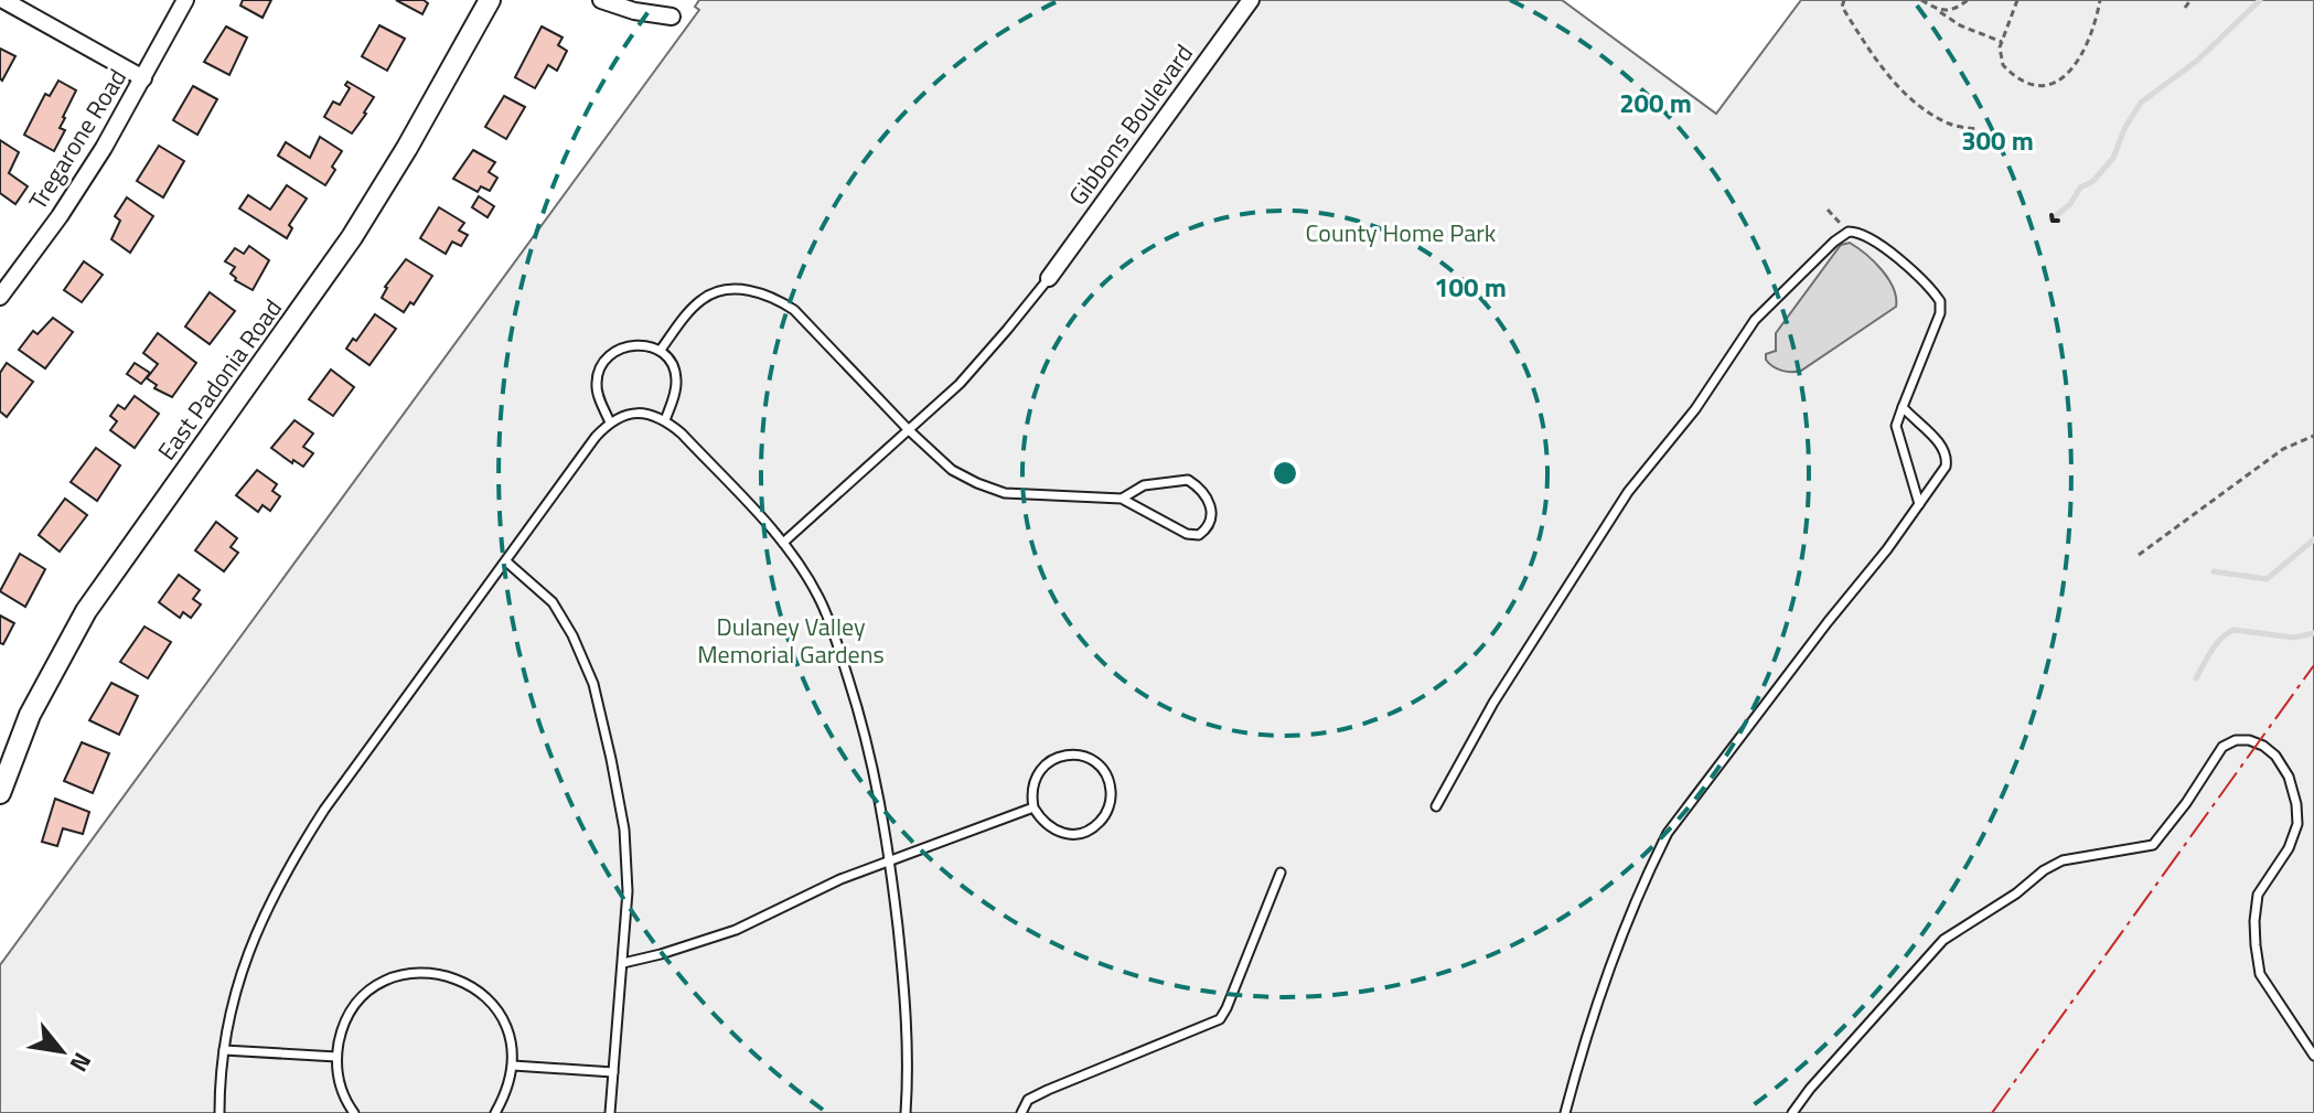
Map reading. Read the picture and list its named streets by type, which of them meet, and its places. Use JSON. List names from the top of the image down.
{
  "streets": {
    "street": ["Gibbons Boulevard", "Tregarone Road", "East Padonia Road"]
  },
  "parks": ["County Home Park", "Dulaney Valley Memorial Gardens"],
  "north": "bottom right",
  "rings": ["200 m", "300 m", "100 m"]
}
